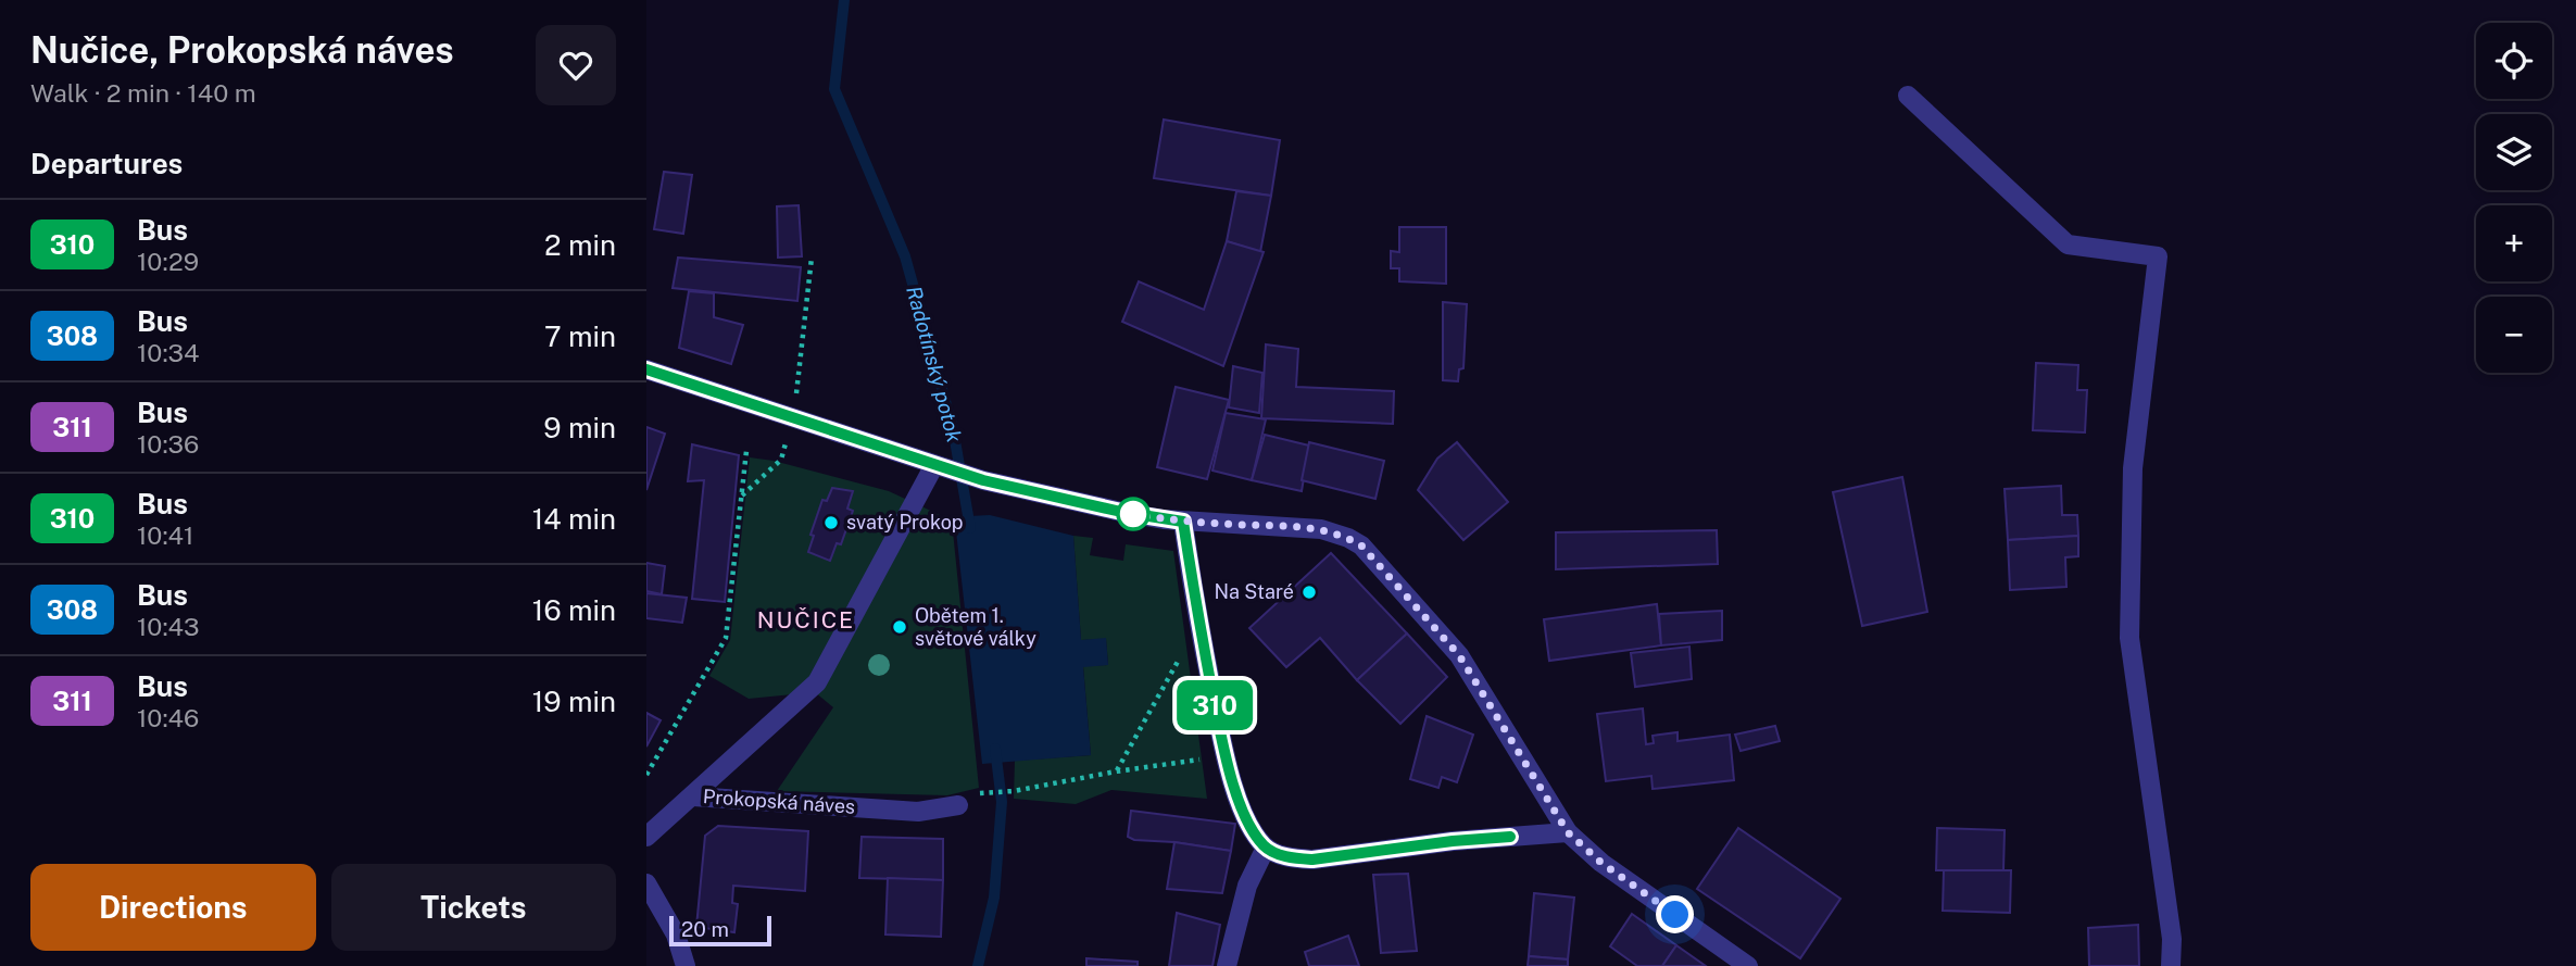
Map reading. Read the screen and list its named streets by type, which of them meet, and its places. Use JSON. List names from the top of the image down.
{
  "streets": {
    "street": ["Prokopská náves"]
  },
  "districts": ["NUČICE"],
  "water": ["Radotínský potok"],
  "places": ["svatý Prokop", "Na Staré", "Obětem 1. světové války"],
  "lines": ["bus line 310"],
  "scale_bar": "20 m",
  "page": {
    "heading": [
      ["Nučice, Prokopská náves", "Walk · 2 min · 140 m"],
      "Departures"
    ],
    "on_map": "310",
    "map_buttons": ["+", "−"],
    "list": [
      {
        "mark": "310",
        "name": "Bus",
        "note": "10:29",
        "value": "2 min"
      },
      {
        "mark": "308",
        "name": "Bus",
        "note": "10:34",
        "value": "7 min"
      },
      {
        "mark": "311",
        "name": "Bus",
        "note": "10:36",
        "value": "9 min"
      },
      {
        "mark": "310",
        "name": "Bus",
        "note": "10:41",
        "value": "14 min"
      },
      {
        "mark": "308",
        "name": "Bus",
        "note": "10:43",
        "value": "16 min"
      },
      {
        "mark": "311",
        "name": "Bus",
        "note": "10:46",
        "value": "19 min"
      }
    ],
    "buttons": ["Directions", "Tickets"],
    "scale": "20 m"
  }
}
